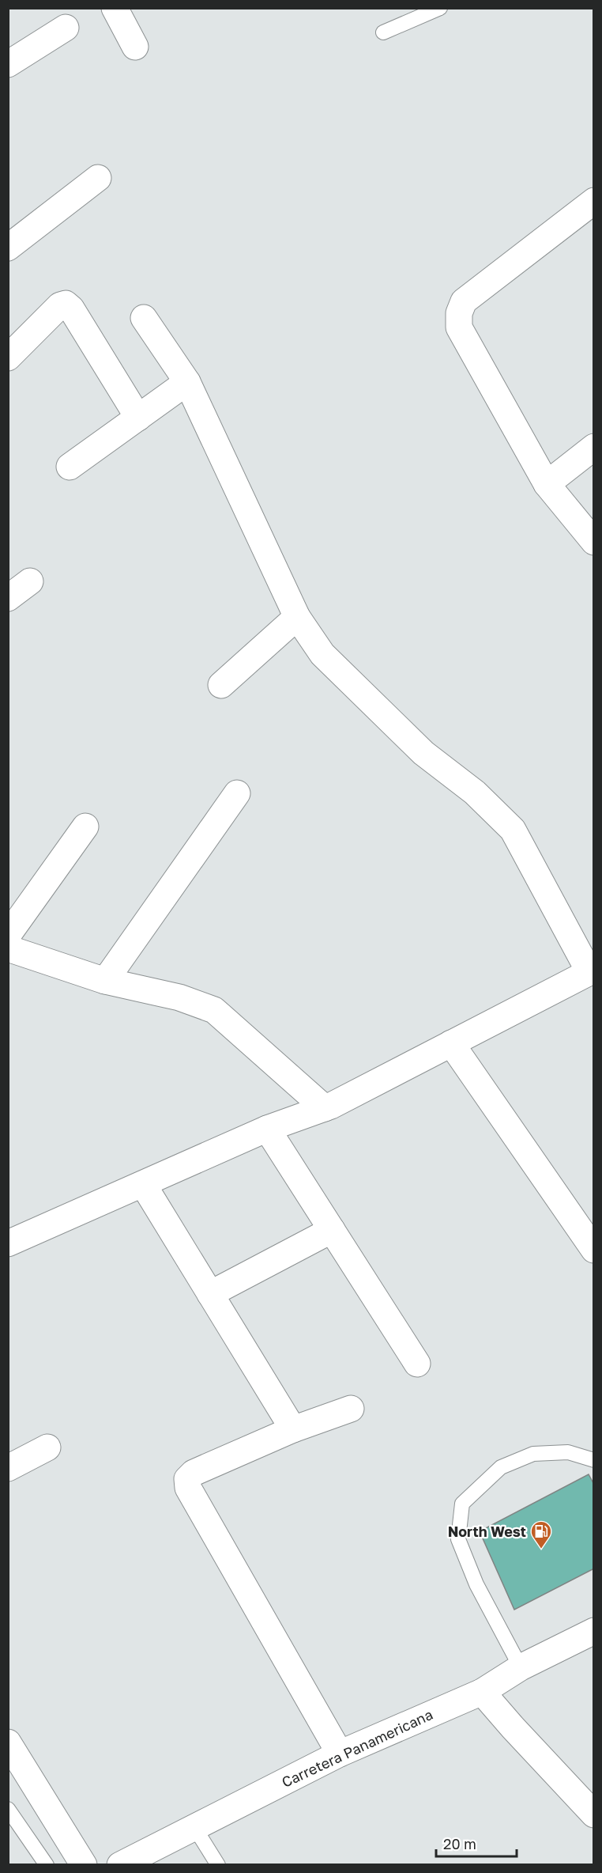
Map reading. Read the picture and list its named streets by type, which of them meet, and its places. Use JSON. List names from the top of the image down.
{
  "streets": {
    "street": ["Carretera Panamericana"]
  },
  "places": {
    "fuel station": ["North West"]
  },
  "scale_bar": "20 m"
}
